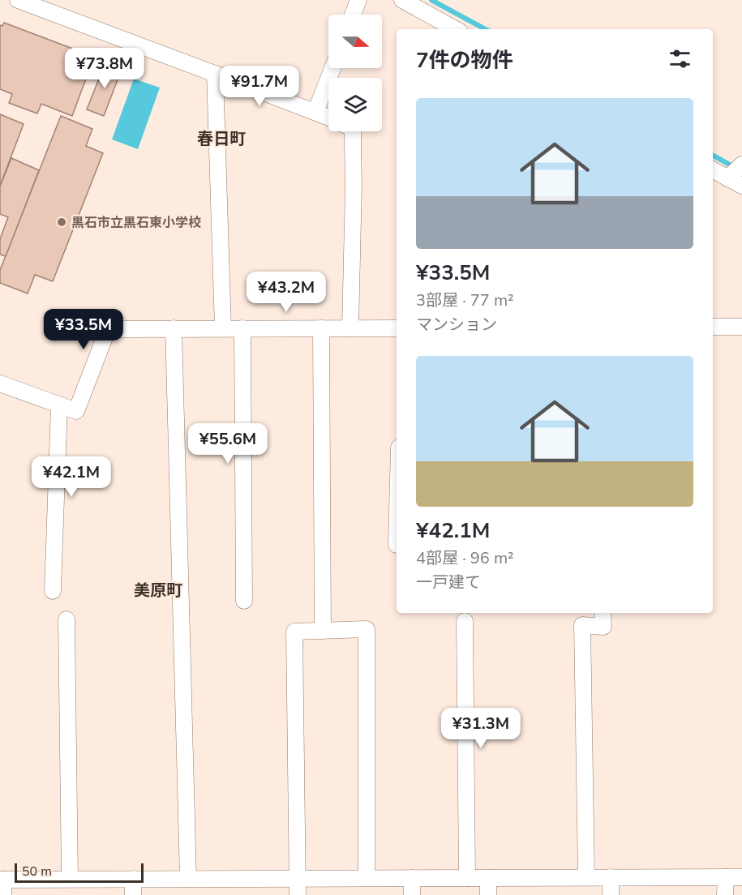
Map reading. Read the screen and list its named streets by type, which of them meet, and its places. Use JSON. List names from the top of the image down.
{
  "districts": ["春日町", "美原町"],
  "places": ["黒石市立黒石東小学校"],
  "scale_bar": "50 m",
  "north": "right",
  "page": {
    "heading": "7件の物件",
    "price": [
      "¥73.8M",
      "¥91.7M",
      "¥43.2M",
      "¥33.5M",
      "¥55.6M",
      "¥42.1M",
      "¥31.3M"
    ],
    "list": [
      {
        "name": "¥33.5M",
        "note": "3部屋 · 77 m² · マンション"
      },
      {
        "name": "¥42.1M",
        "note": "4部屋 · 96 m² · 一戸建て"
      }
    ],
    "scale": "50 m"
  }
}
